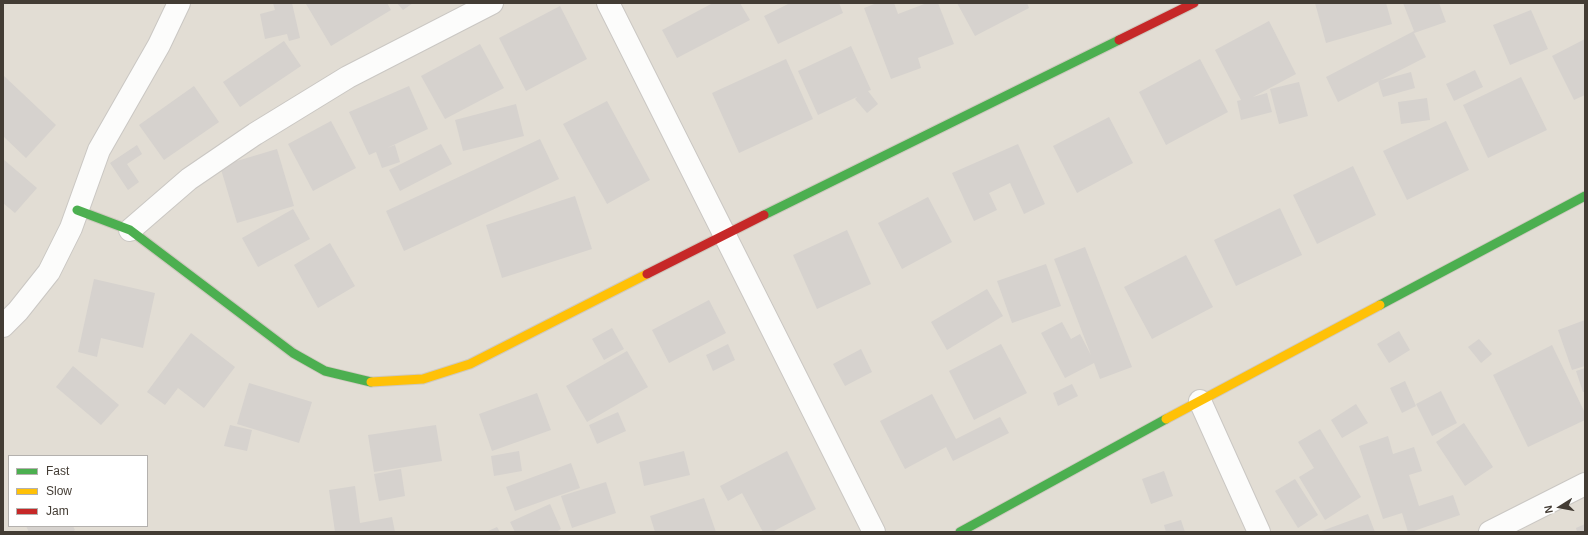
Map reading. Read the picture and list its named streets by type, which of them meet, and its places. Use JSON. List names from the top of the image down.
{
  "legend": ["Fast", "Slow", "Jam"],
  "north": "left"
}
